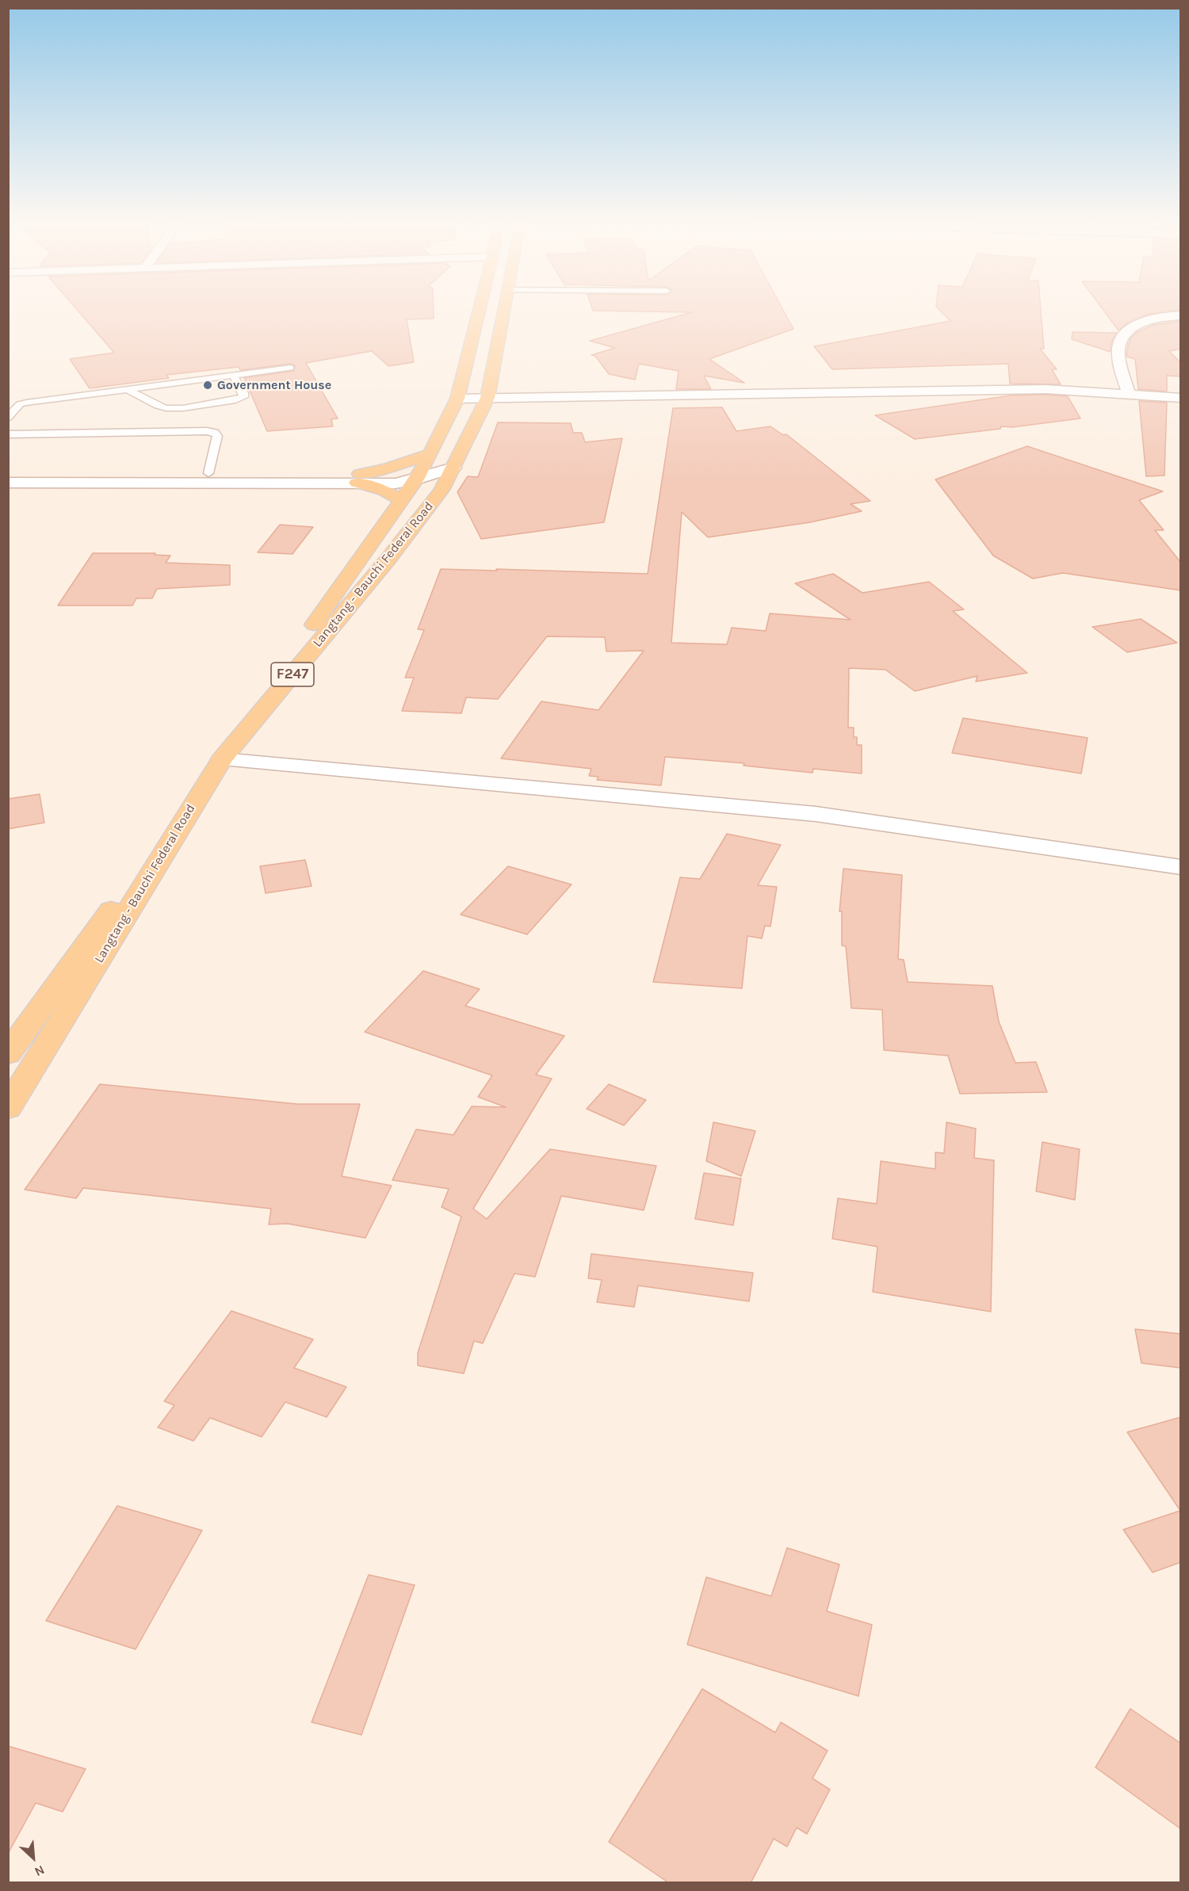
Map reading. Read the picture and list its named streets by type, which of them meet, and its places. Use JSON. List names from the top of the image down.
{
  "streets": {
    "main road": ["Langtang - Bauchi Federal Road", "F247"]
  },
  "places": ["Government House"],
  "north": "bottom right"
}
